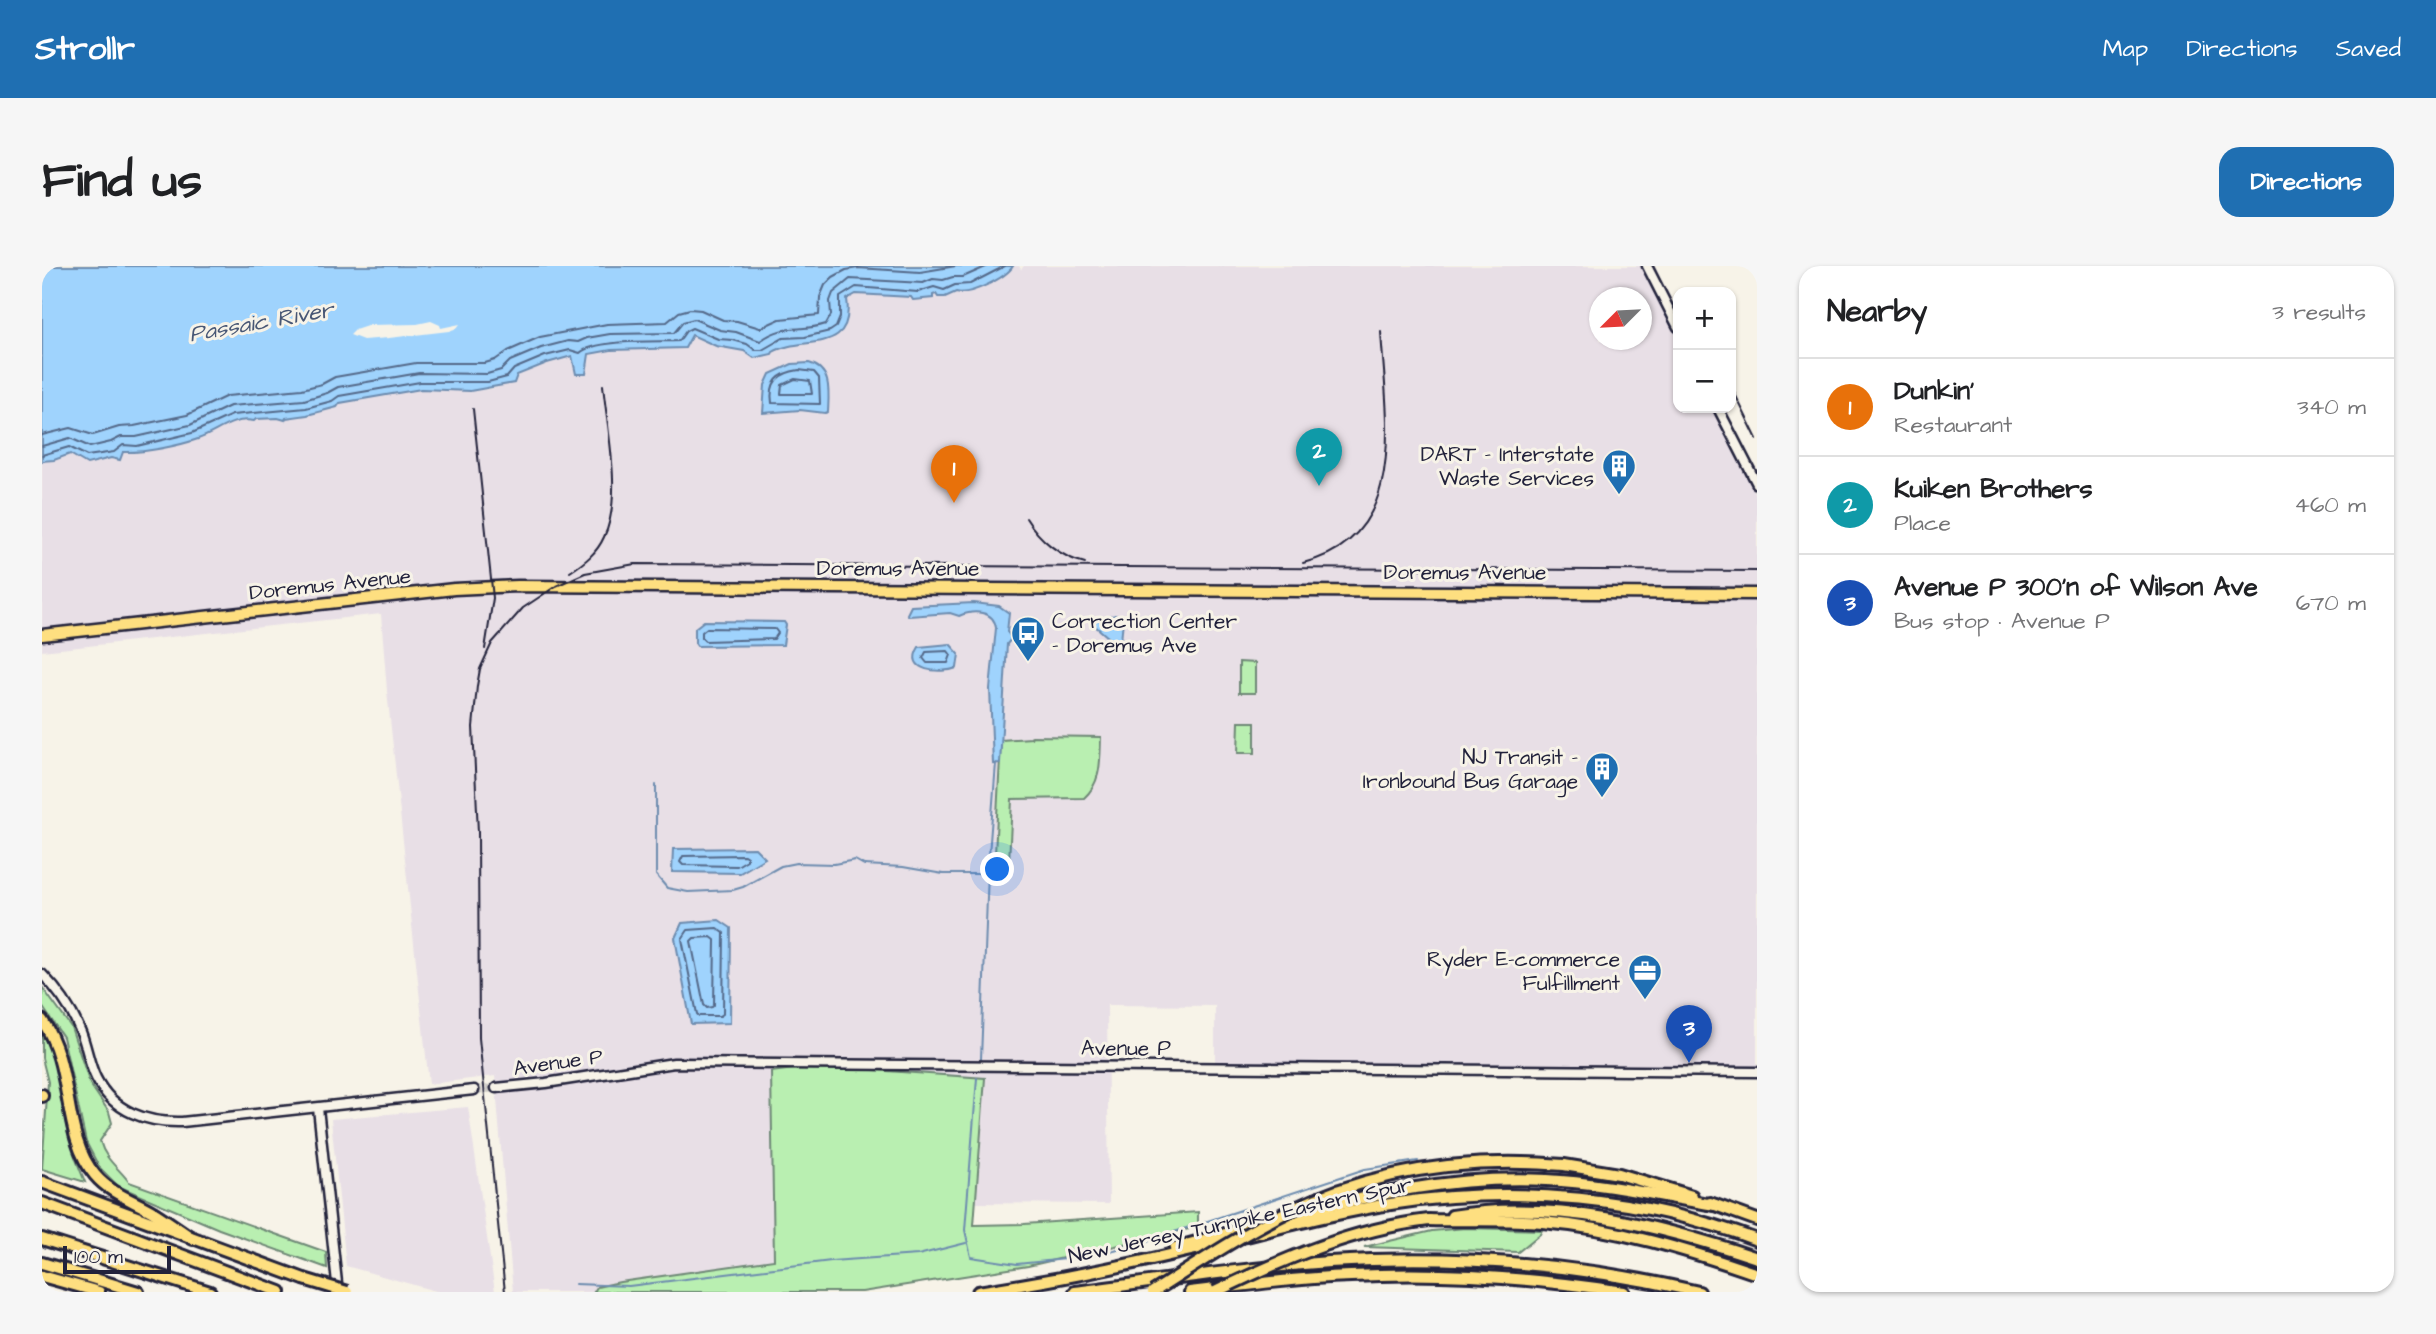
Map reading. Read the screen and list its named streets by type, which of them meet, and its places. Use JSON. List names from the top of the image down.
{
  "streets": {
    "highway": ["New Jersey Turnpike Eastern Spur"],
    "main road": ["Doremus Avenue"],
    "street": ["Avenue P"]
  },
  "water": ["Passaic River"],
  "places": {
    "building": ["DART - Interstate Waste Services", "NJ Transit - Ironbound Bus Garage"],
    "bus stop": ["Correction Center - Doremus Ave"],
    "office": ["Ryder E-commerce Fulfillment"]
  },
  "scale_bar": "100 m",
  "north": "bottom left",
  "page": {
    "header": "Strollr",
    "nav": ["Map", "Directions", "Saved"],
    "buttons": "Directions",
    "title": "Find us",
    "heading": ["Nearby", "3 results"],
    "map_buttons": ["+", "−"],
    "list": [
      {
        "mark": "1",
        "name": "Dunkin'",
        "note": "Restaurant",
        "value": "340 m"
      },
      {
        "mark": "2",
        "name": "Kuiken Brothers",
        "note": "Place",
        "value": "460 m"
      },
      {
        "mark": "3",
        "name": "Avenue P 300'n of Wilson Ave",
        "note": "Bus stop · Avenue P",
        "value": "670 m"
      }
    ],
    "pins": ["2", "1", "3"],
    "scale": "100 m"
  }
}
